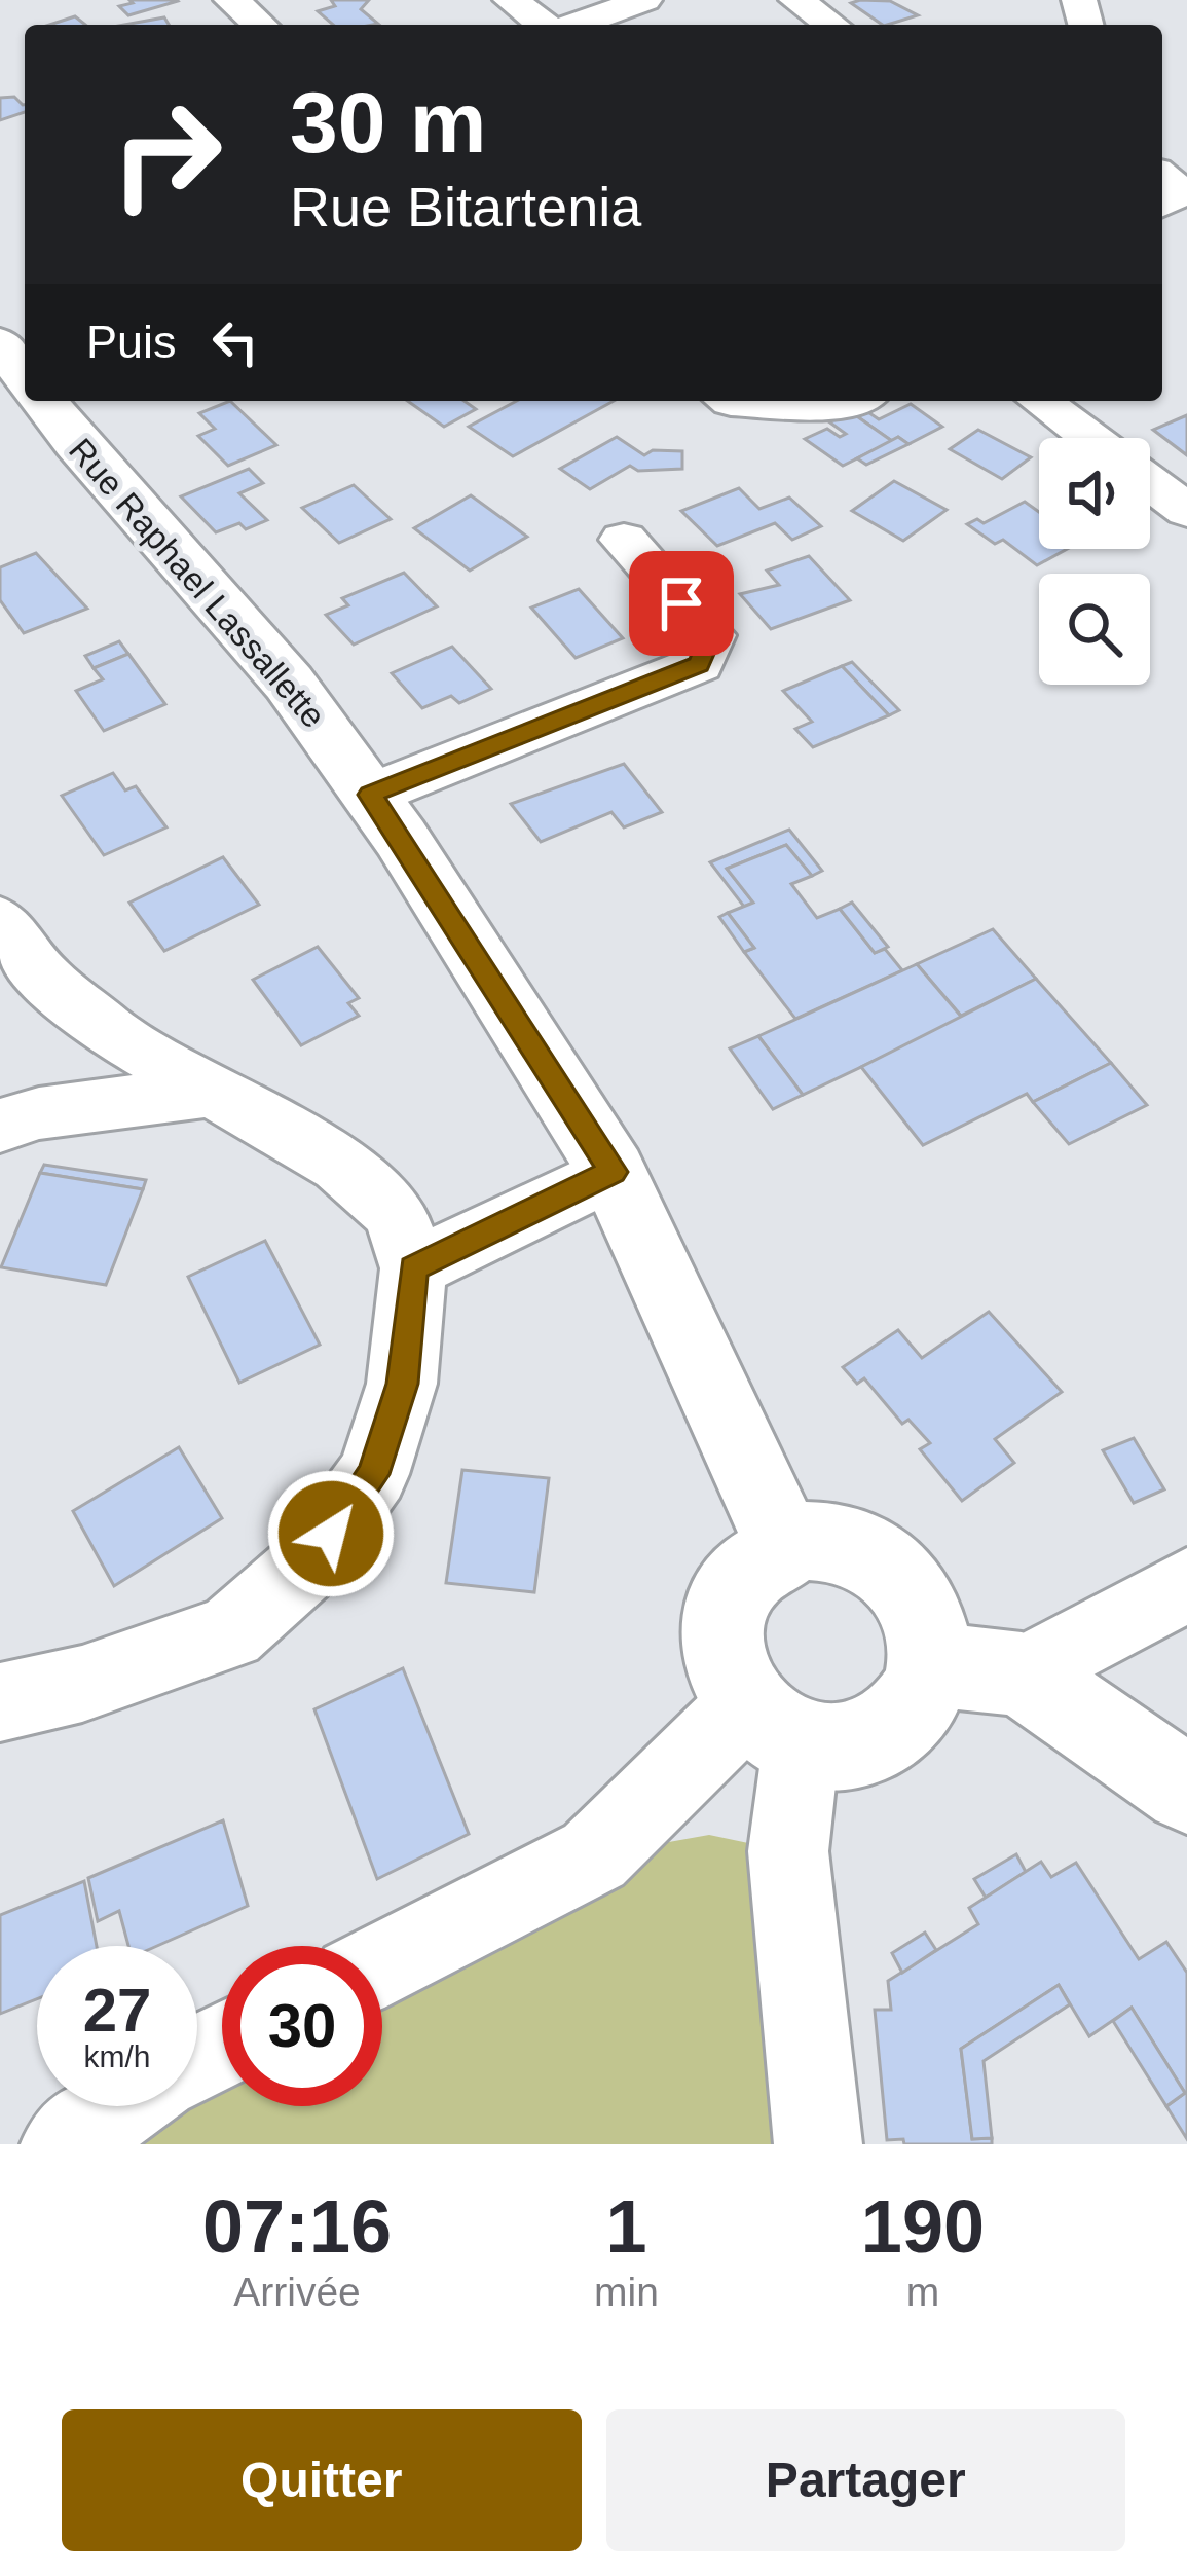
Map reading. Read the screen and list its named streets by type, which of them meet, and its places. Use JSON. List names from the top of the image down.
{
  "streets": {
    "main road": ["Rue Raphael Lassallette"]
  },
  "page": {
    "turn": ["30 m", "Rue Bitartenia"],
    "then": "Puis",
    "speed": "27 km/h",
    "limit": "30",
    "eta": [
      "07:16",
      "Arrivée",
      "1",
      "min",
      "190",
      "m"
    ],
    "buttons": ["Quitter", "Partager"]
  }
}
